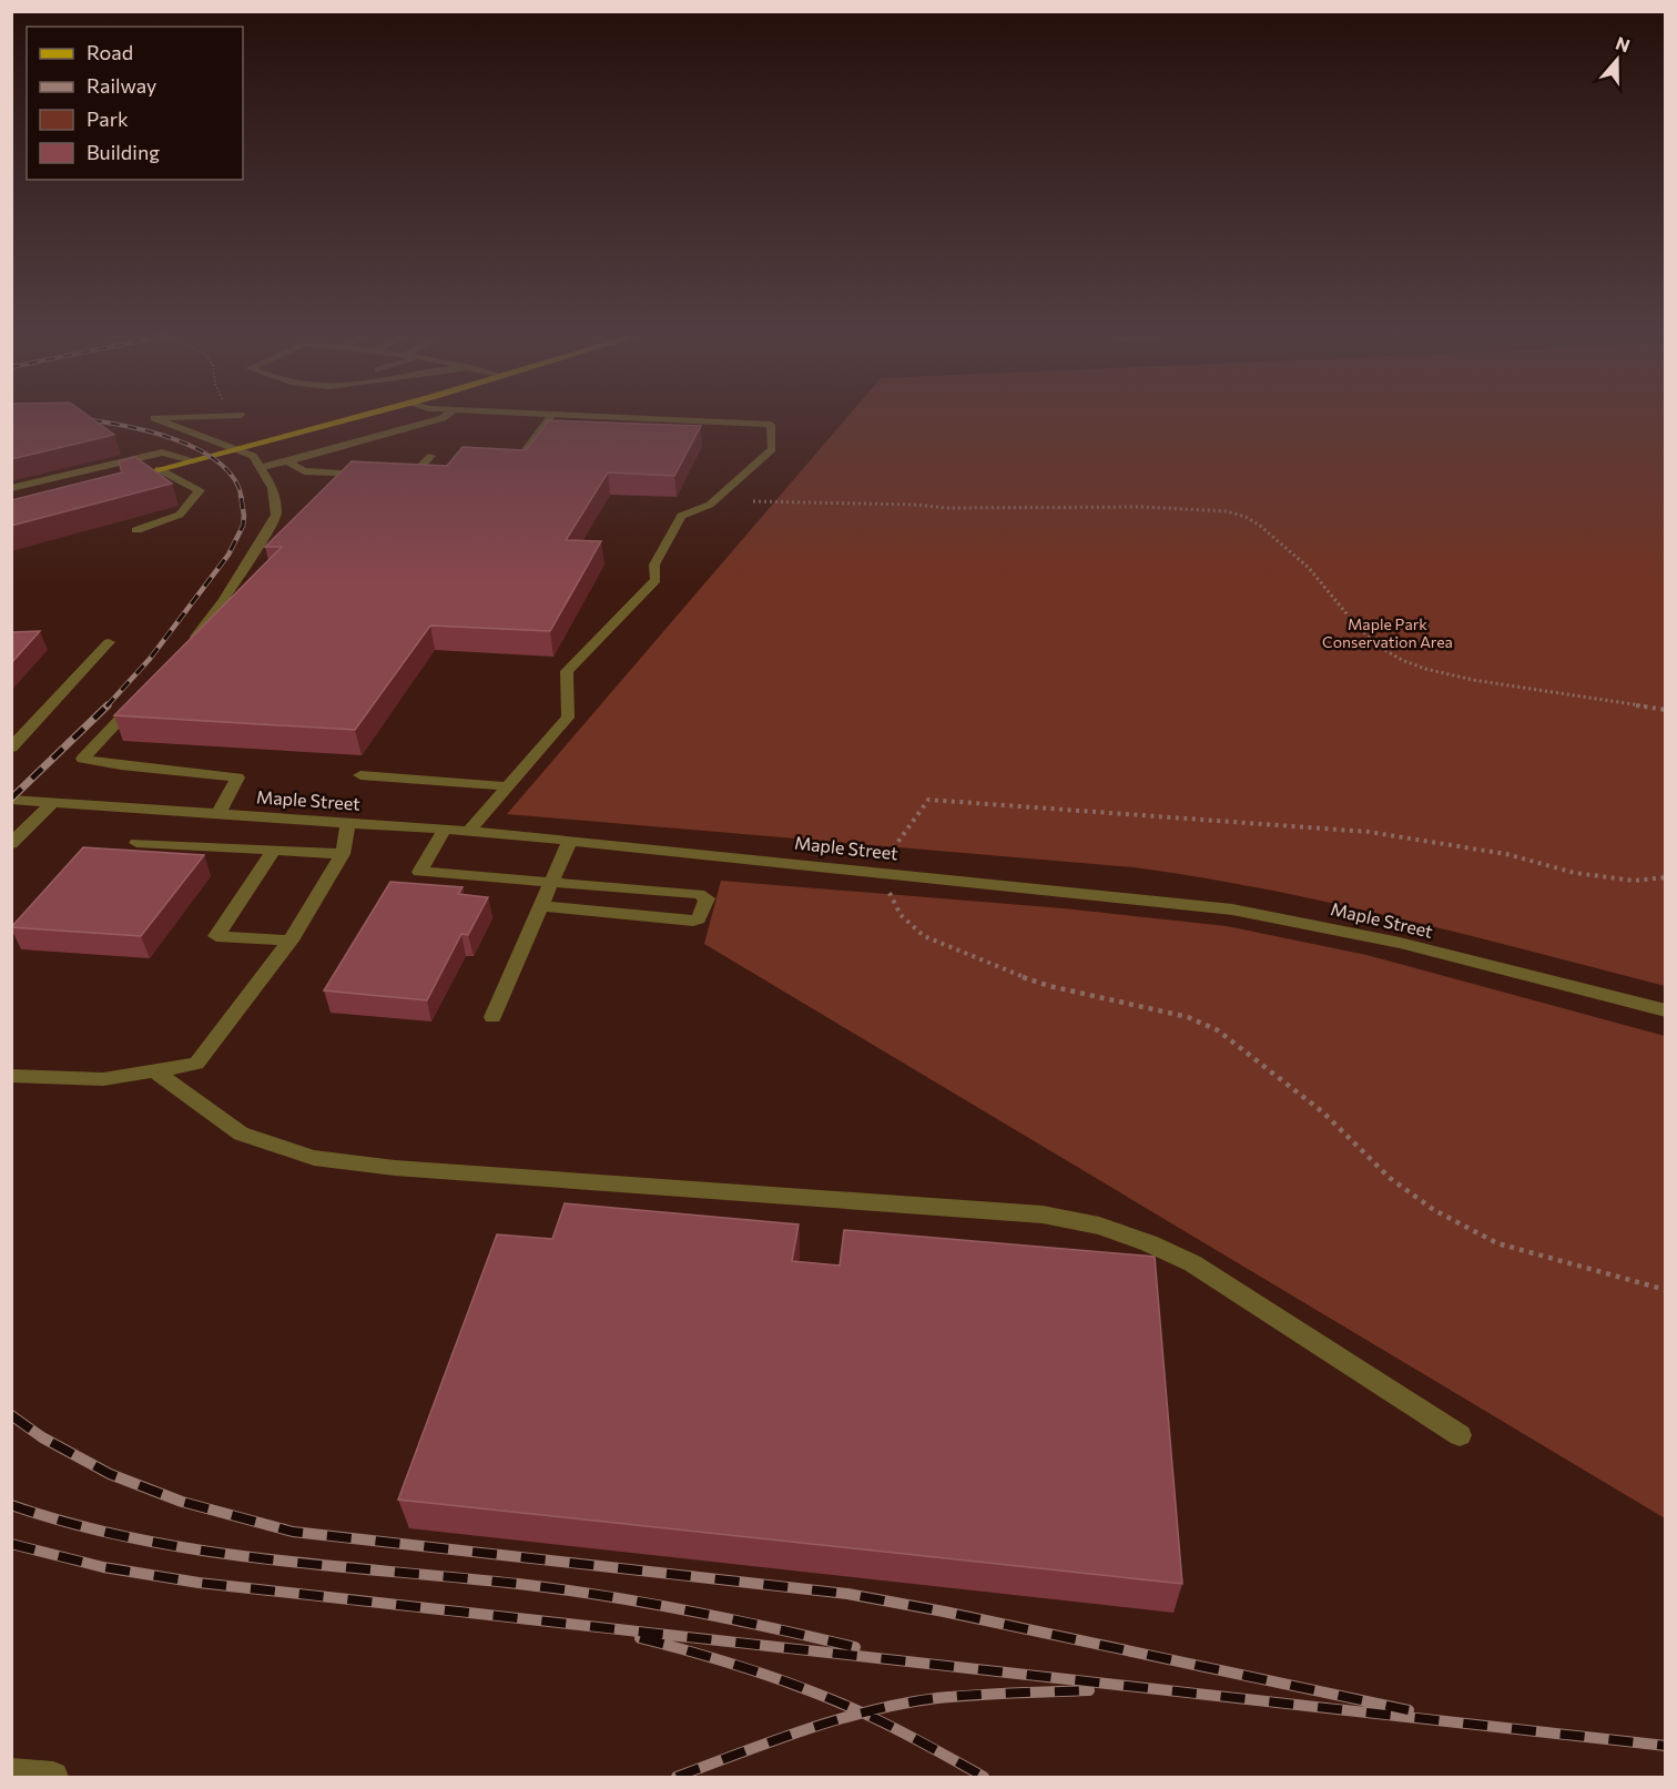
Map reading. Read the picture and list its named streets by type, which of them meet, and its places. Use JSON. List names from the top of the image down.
{
  "streets": {
    "street": ["Maple Street"]
  },
  "parks": ["Maple Park Conservation Area"],
  "legend": [
    "Road",
    "Railway",
    "Park",
    "Building"
  ],
  "north": "top"
}
